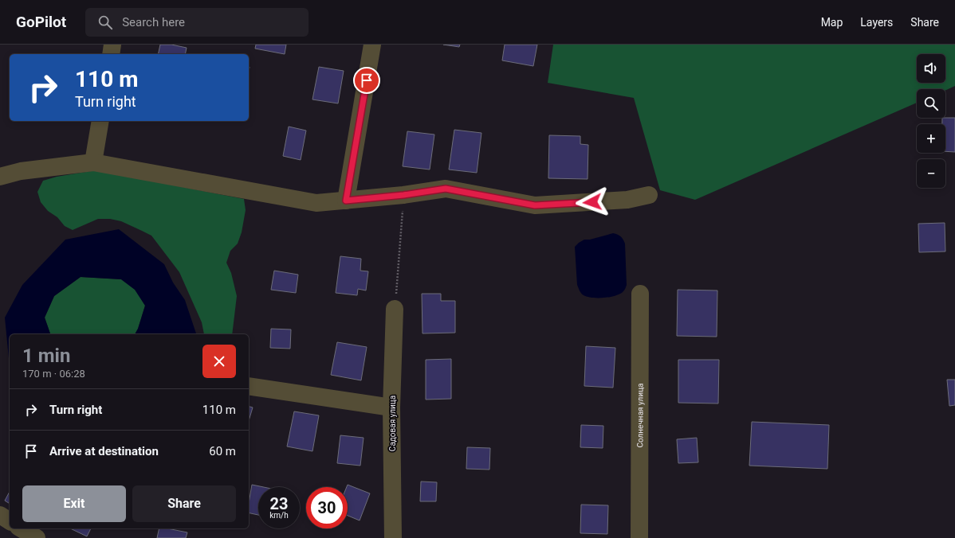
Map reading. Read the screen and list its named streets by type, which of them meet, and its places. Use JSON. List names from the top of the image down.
{
  "streets": {
    "street": ["Солнечная улица", "Садовая улица"]
  },
  "page": {
    "header": "GoPilot",
    "search": "Search here",
    "nav": ["Map", "Layers", "Share"],
    "map_buttons": ["+", "−"],
    "turn": ["110 m", "Turn right"],
    "heading": ["1 min", "170 m · 06:28"],
    "list": [
      {
        "name": "Turn right",
        "value": "110 m"
      },
      {
        "name": "Arrive at destination",
        "value": "60 m"
      }
    ],
    "buttons": ["Exit", "Share"],
    "speed": "23 km/h",
    "limit": "30"
  }
}
